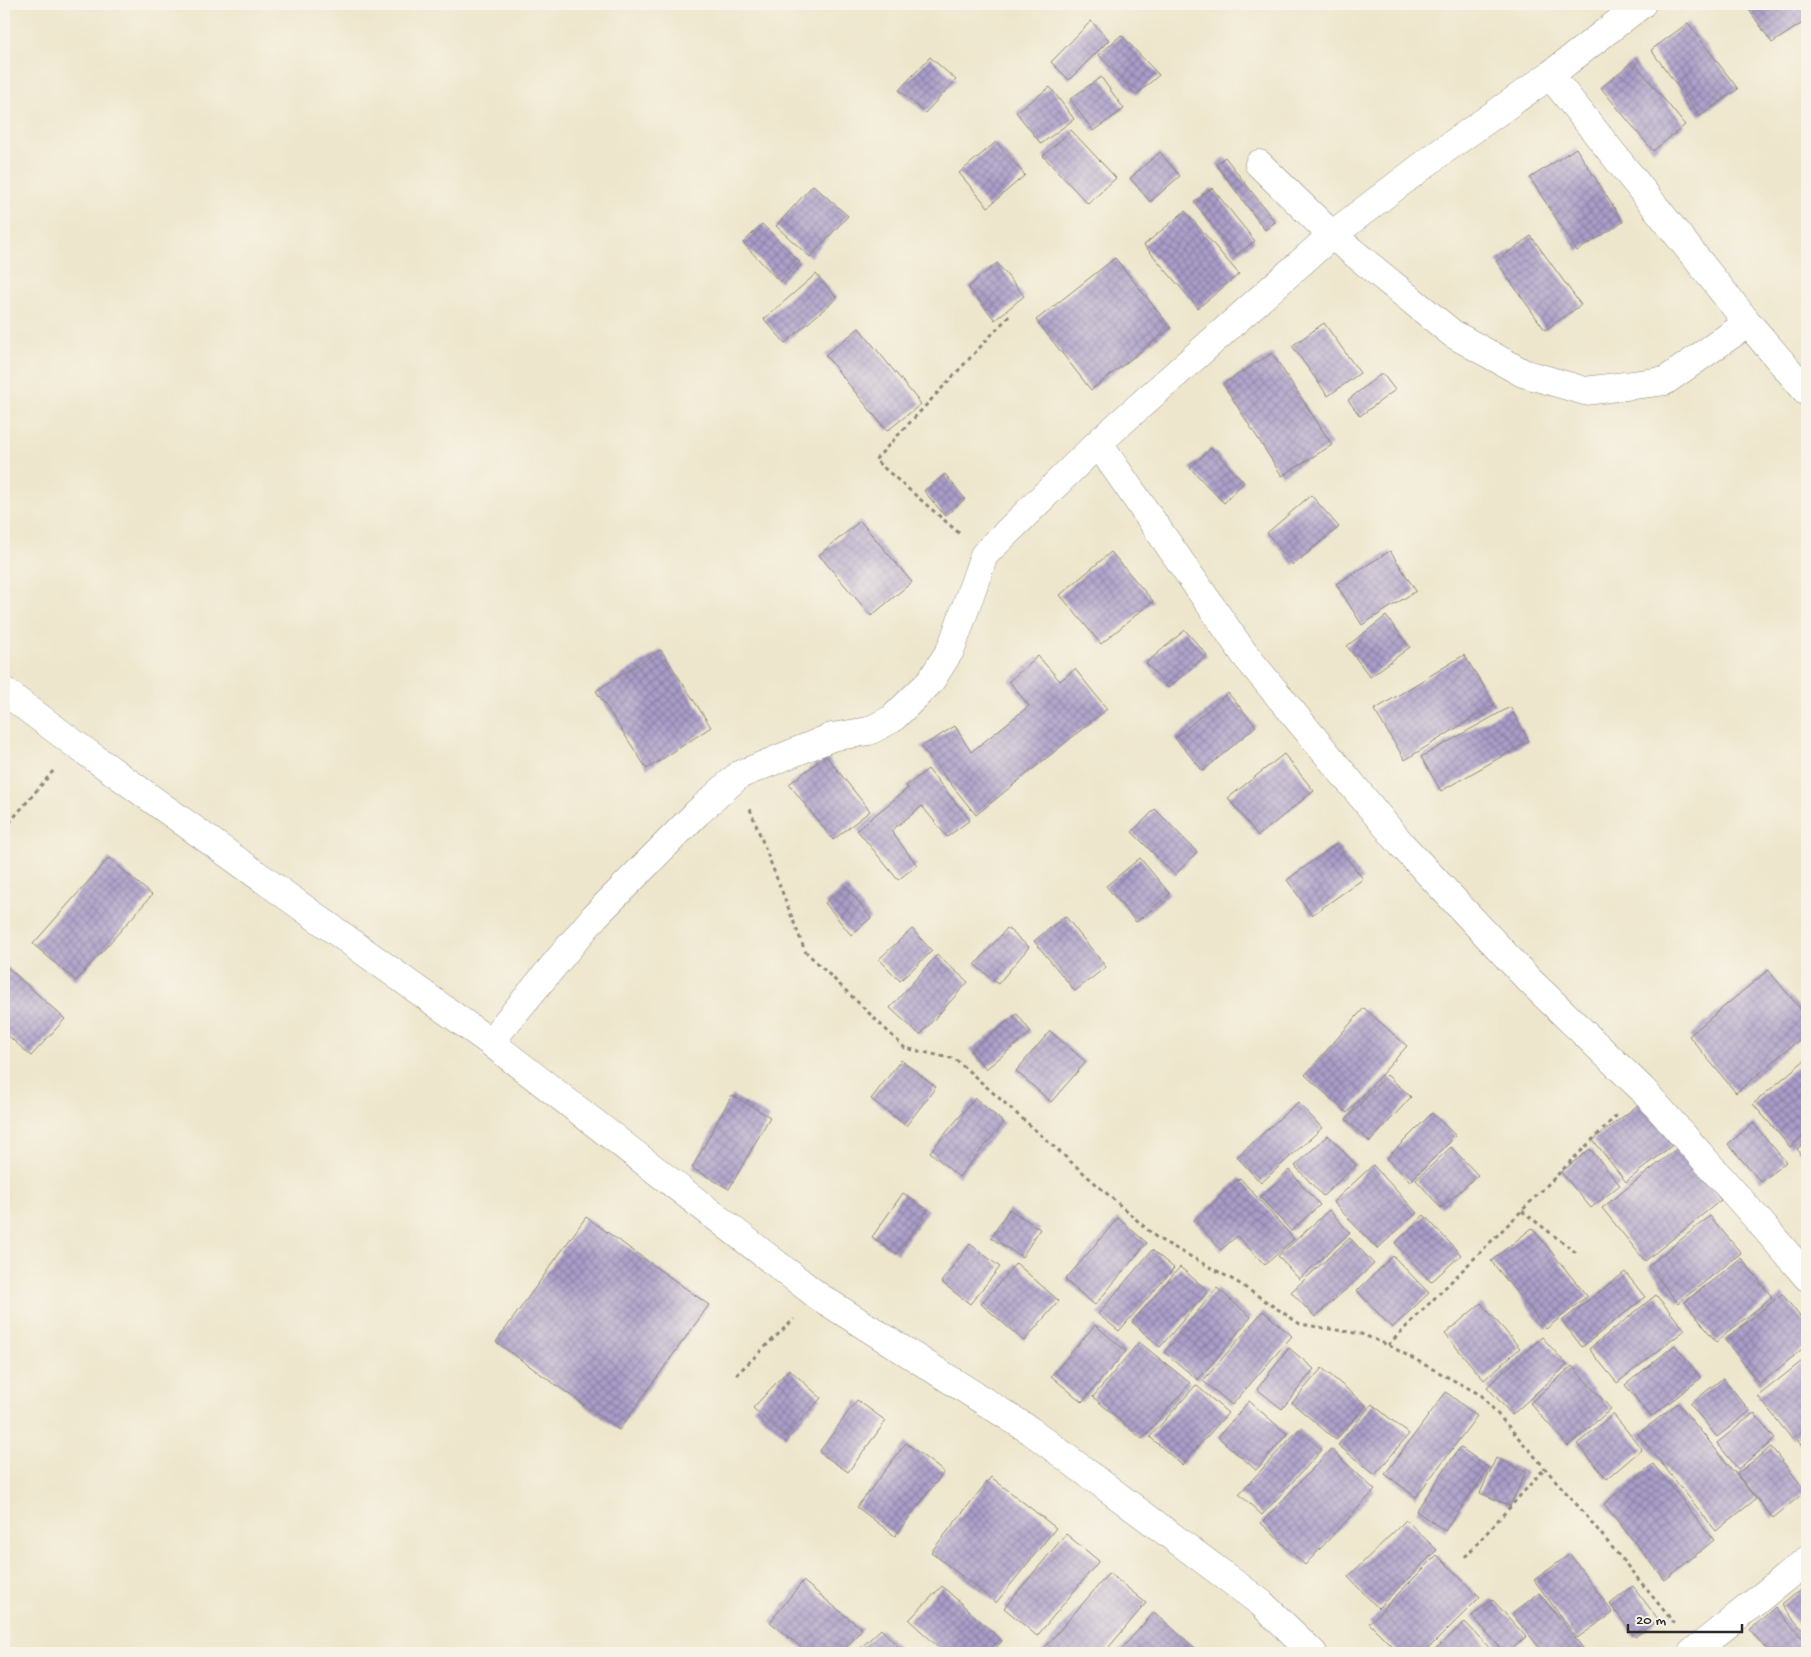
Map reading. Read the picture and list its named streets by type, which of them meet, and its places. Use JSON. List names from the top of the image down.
{
  "scale_bar": "20 m"
}
